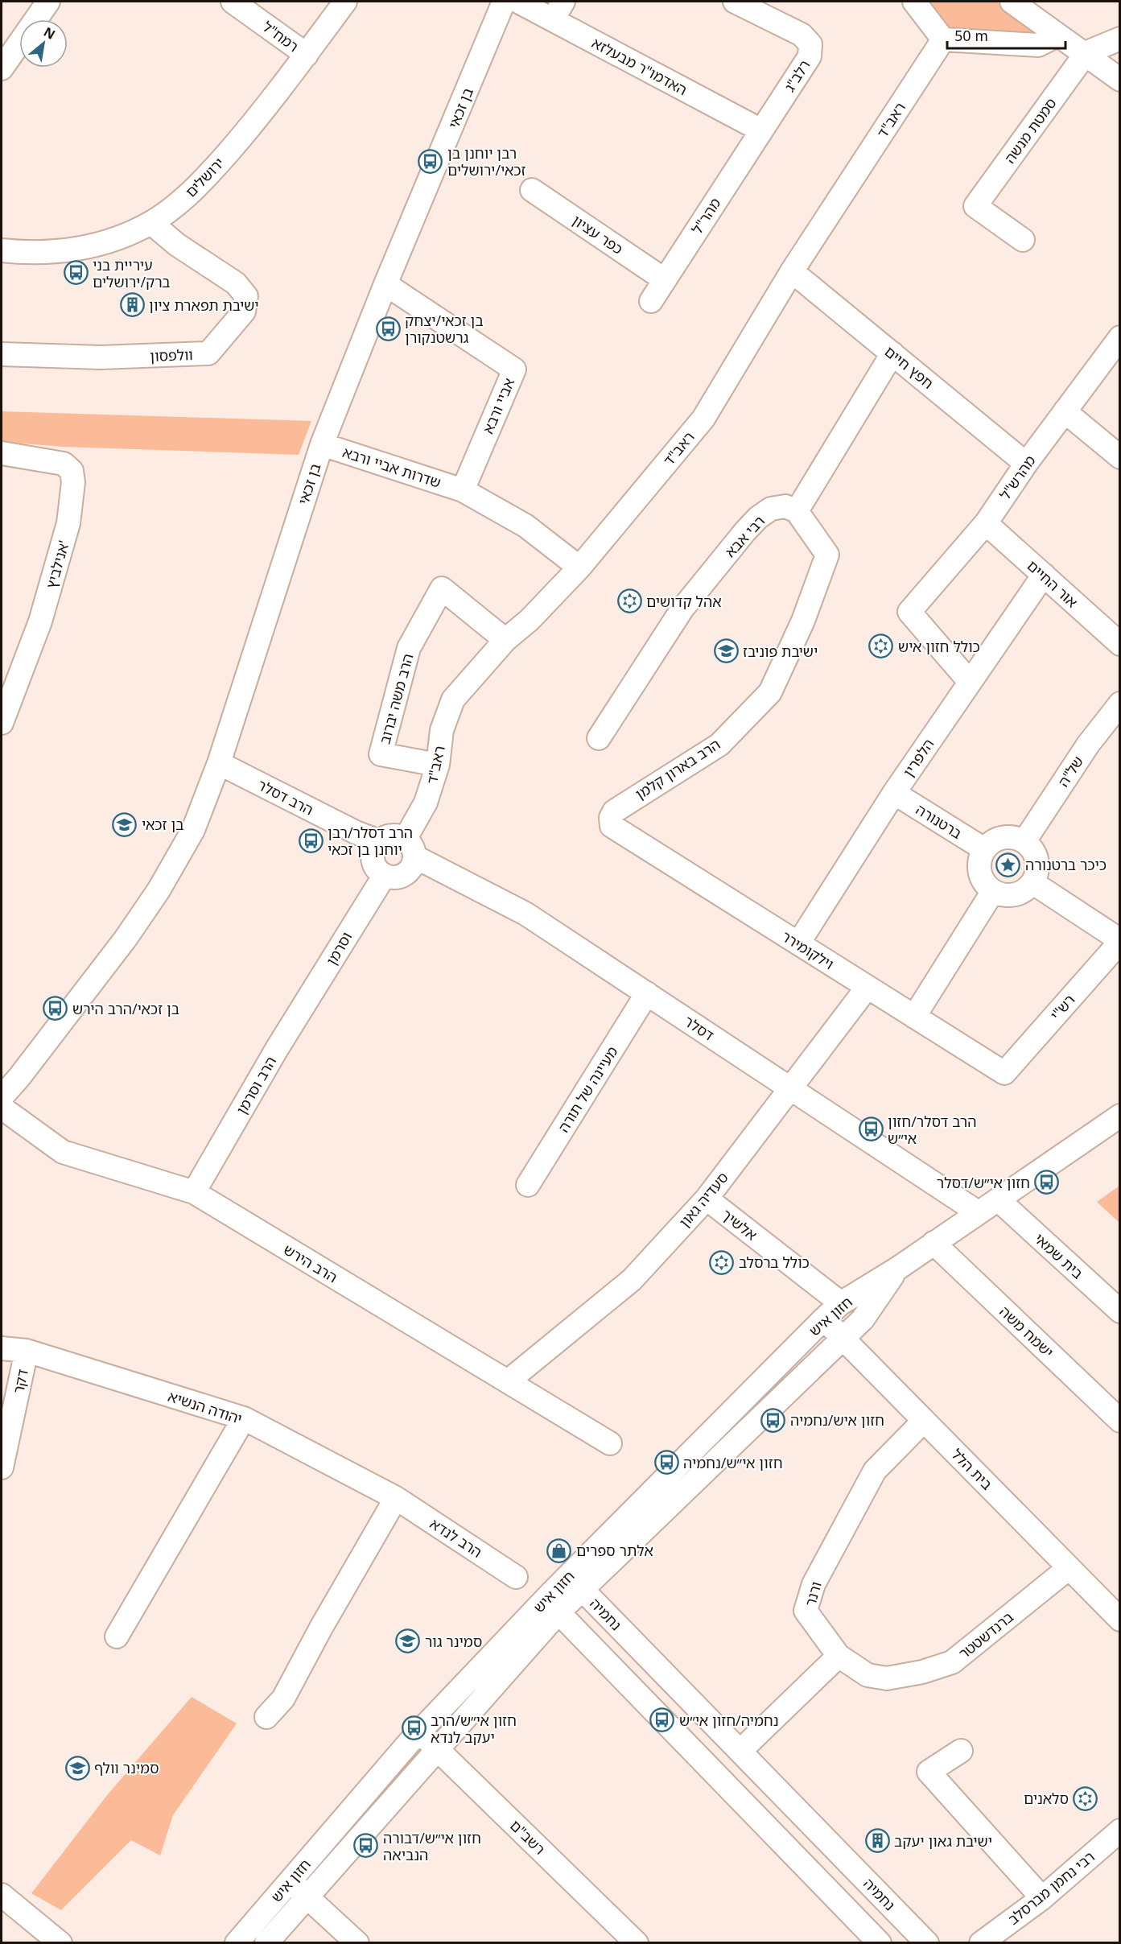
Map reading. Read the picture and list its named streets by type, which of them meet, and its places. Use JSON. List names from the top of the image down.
{
  "streets": {
    "street": [
      "רמח\"ל",
      "האדמו\"ר מבעלזא",
      "רלב\"ג",
      "בן זכאי",
      "ראב\"ד",
      "סמטת מנשה",
      "ירושלים",
      "מהר\"ל",
      "כפר עציון",
      "וולפסון",
      "חפץ חיים",
      "אביי ורבא",
      "שדרות אביי ורבא",
      "מהרש\"ל",
      "רבי אבא",
      "אנילביץ'",
      "אור החיים",
      "הרב משה יברוב",
      "הלפרין",
      "הרב בארון קלמן",
      "של\"ה",
      "הרב דסלר",
      "ברטנורה",
      "וסרמן",
      "וילקומירר",
      "רש\"י",
      "דסלר",
      "הרב וסרמן",
      "מעיינה של תורה",
      "סעדיה גאון",
      "אלשיך",
      "בית שמאי",
      "הרב הירש",
      "חזון איש",
      "ישמח משה",
      "דקר",
      "יהודה הנשיא",
      "בית הלל",
      "הרב לנדא",
      "ורנר",
      "נחמיה",
      "ברנדשטטר",
      "רשב\"ם",
      "רבי נחמן מברסלב"
    ]
  },
  "crossings": [
    ["רמח\"ל", "ירושלים"],
    ["האדמו\"ר מבעלזא", "רלב\"ג"],
    ["האדמו\"ר מבעלזא", "מהר\"ל"],
    ["רלב\"ג", "מהר\"ל"],
    ["בן זכאי", "אביי ורבא"],
    ["בן זכאי", "שדרות אביי ורבא"],
    ["בן זכאי", "הרב דסלר"],
    ["ראב\"ד", "חפץ חיים"],
    ["ראב\"ד", "הרב משה יברוב"],
    ["ראב\"ד", "הרב דסלר"],
    ["ראב\"ד", "וסרמן"],
    ["ראב\"ד", "דסלר"],
    ["ירושלים", "וולפסון"],
    ["מהר\"ל", "כפר עציון"],
    ["חפץ חיים", "מהרש\"ל"],
    ["אביי ורבא", "שדרות אביי ורבא"],
    ["מהרש\"ל", "אור החיים"],
    ["מהרש\"ל", "הלפרין"],
    ["רבי אבא", "הרב בארון קלמן"],
    ["אור החיים", "הלפרין"],
    ["הלפרין", "ברטנורה"],
    ["הלפרין", "וילקומירר"],
    ["הרב בארון קלמן", "וילקומירר"],
    ["של\"ה", "ברטנורה"],
    ["הרב דסלר", "וסרמן"],
    ["הרב דסלר", "דסלר"],
    ["וסרמן", "דסלר"],
    ["וסרמן", "הרב וסרמן"],
    ["וילקומירר", "רש\"י"],
    ["וילקומירר", "סעדיה גאון"],
    ["דסלר", "מעיינה של תורה"],
    ["דסלר", "סעדיה גאון"],
    ["דסלר", "חזון איש"],
    ["הרב וסרמן", "הרב הירש"],
    ["סעדיה גאון", "אלשיך"],
    ["סעדיה גאון", "הרב הירש"],
    ["אלשיך", "חזון איש"],
    ["בית שמאי", "חזון איש"],
    ["חזון איש", "ישמח משה"],
    ["חזון איש", "בית הלל"],
    ["חזון איש", "נחמיה"],
    ["חזון איש", "רשב\"ם"],
    ["דקר", "יהודה הנשיא"],
    ["יהודה הנשיא", "הרב לנדא"],
    ["בית הלל", "ורנר"],
    ["בית הלל", "ברנדשטטר"],
    ["ורנר", "ברנדשטטר"]
  ],
  "places": {
    "bus stop": [
      "רבן יוחנן בן זכאי/ירושלים",
      "עיריית בני ברק/ירושלים",
      "בן זכאי/יצחק גרשטנקורן",
      "הרב דסלר/רבן יוחנן בן זכאי",
      "בן זכאי/הרב הירש",
      "הרב דסלר/חזון אי״ש",
      "חזון אי״ש/דסלר",
      "חזון איש/נחמיה",
      "חזון אי״ש/נחמיה",
      "נחמיה/חזון אי״ש",
      "חזון אי״ש/הרב יעקב לנדא",
      "חזון אי״ש/דבורה הנביאה"
    ],
    "building": ["ישיבת תפארת ציון", "ישיבת גאון יעקב"],
    "synagogue": [
      "אהל קדושים",
      "כולל חזון איש",
      "כולל ברסלב",
      "סלאנים"
    ],
    "school or university": [
      "ישיבת פוניבז",
      "בן זכאי",
      "סמינר גור",
      "סמינר וולף"
    ],
    "place": ["כיכר ברטנורה"],
    "shop": ["אלתר ספרים"]
  },
  "scale_bar": "50 m",
  "north": "top right"
}
